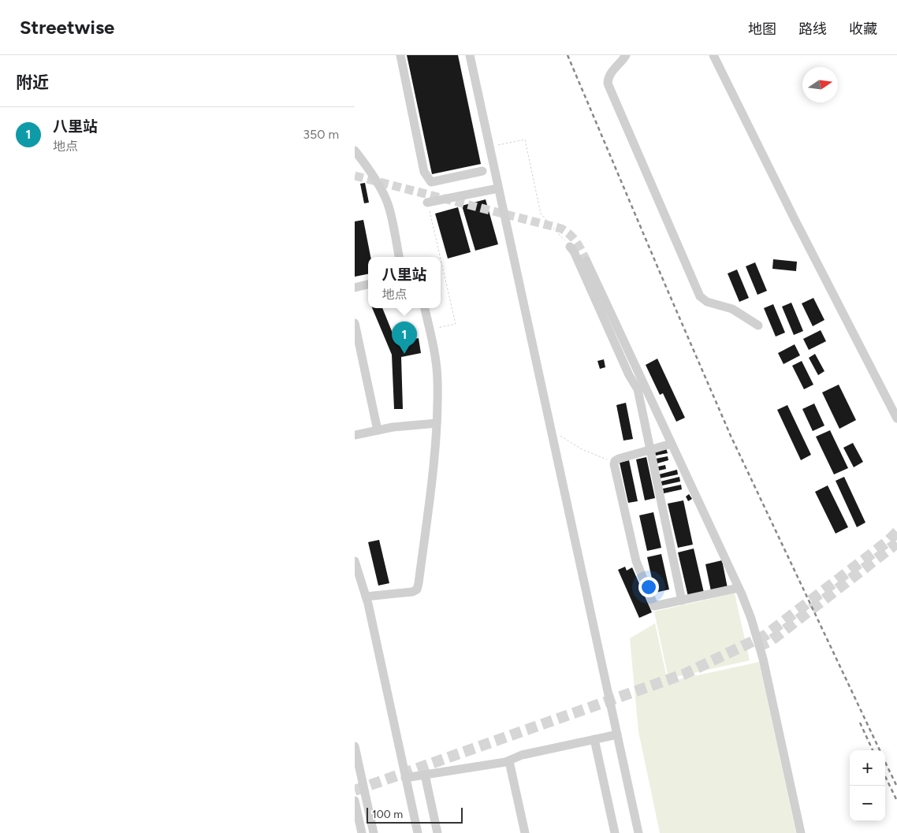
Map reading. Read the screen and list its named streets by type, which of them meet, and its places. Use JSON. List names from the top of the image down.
{
  "scale_bar": "100 m",
  "north": "right",
  "page": {
    "header": "Streetwise",
    "nav": ["地图", "路线", "收藏"],
    "heading": "附近",
    "list": [
      {
        "mark": "1",
        "name": "八里站",
        "note": "地点",
        "value": "350 m"
      }
    ],
    "popup": ["八里站", "地点"],
    "pins": "1",
    "map_buttons": ["+", "−"],
    "scale": "100 m"
  }
}
